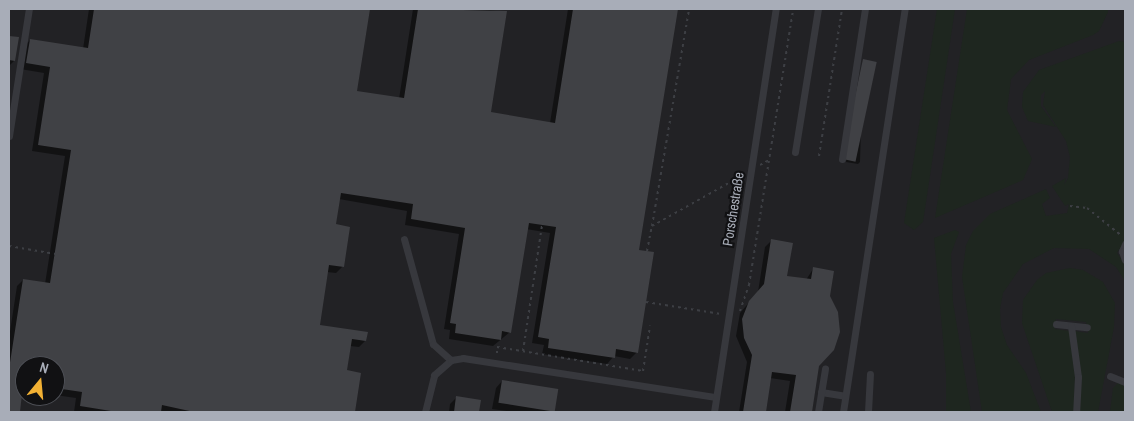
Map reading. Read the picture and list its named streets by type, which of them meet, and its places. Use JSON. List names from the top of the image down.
{
  "streets": {
    "lane": ["Porschestraße"]
  },
  "north": "top"
}
